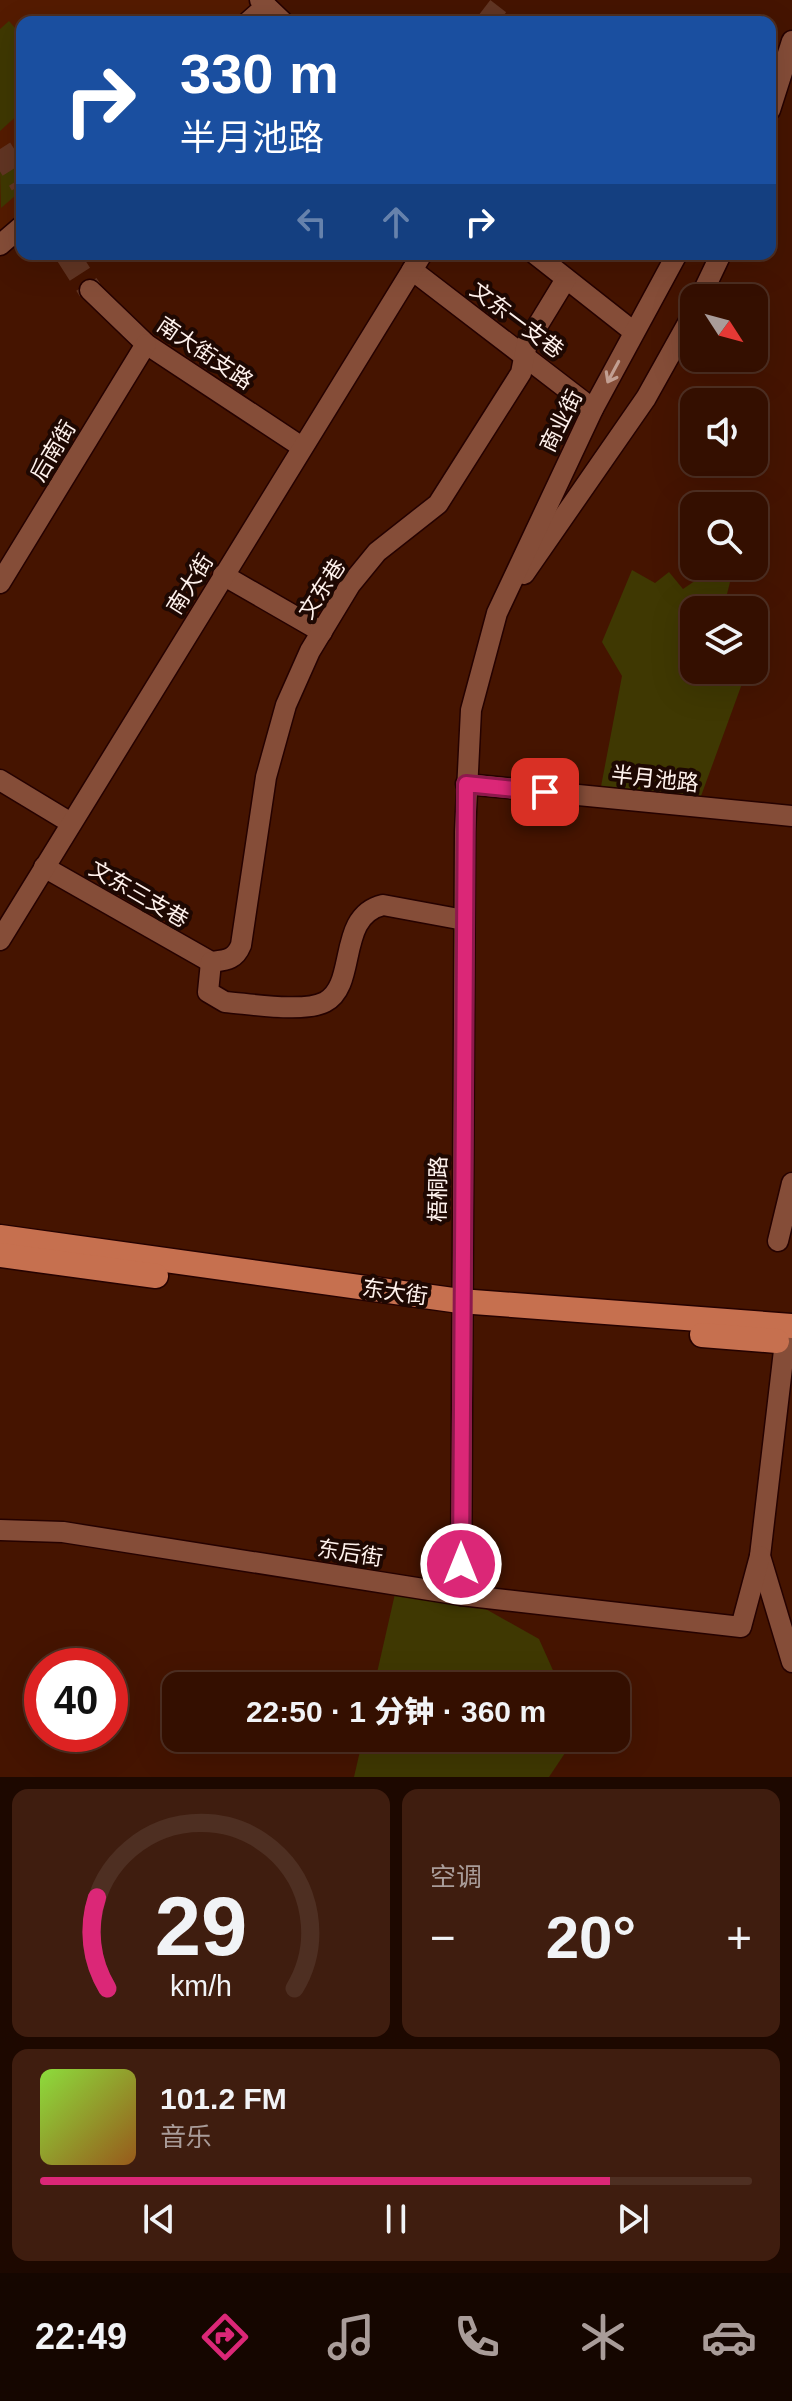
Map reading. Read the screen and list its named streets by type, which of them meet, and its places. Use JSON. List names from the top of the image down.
{
  "streets": {
    "main road": ["东大街"],
    "street": [
      "文东一支巷",
      "南大街支路",
      "商业街",
      "后南街",
      "南大街",
      "文东巷",
      "半月池路",
      "文东三支巷",
      "梧桐路",
      "东后街"
    ]
  },
  "crossings": [
    ["文东一支巷", "商业街"],
    ["文东一支巷", "南大街"],
    ["文东一支巷", "文东巷"],
    ["南大街支路", "后南街"],
    ["南大街支路", "南大街"],
    ["商业街", "半月池路"],
    ["商业街", "梧桐路"],
    ["南大街", "文东三支巷"],
    ["文东巷", "文东三支巷"],
    ["半月池路", "梧桐路"],
    ["梧桐路", "东大街"],
    ["梧桐路", "东后街"]
  ],
  "north": "bottom right",
  "page": {
    "turn": ["330 m", "半月池路"],
    "limit": "40",
    "trip": "22:50 · 1 分钟 · 360 m",
    "tile": "空调",
    "heat": ["−", "20°", "+"],
    "song": ["101.2 FM", "音乐"],
    "tabs": "22:49",
    "gauge": ["29", "km/h"]
  }
}
